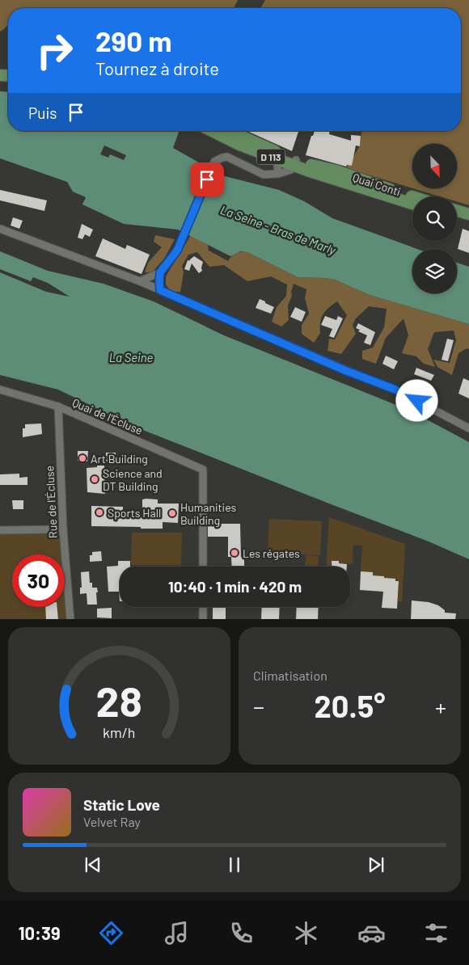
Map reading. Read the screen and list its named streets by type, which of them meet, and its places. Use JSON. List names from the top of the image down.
{
  "streets": {
    "main road": ["D 113", "Quai Conti"],
    "street": ["Quai de l'Écluse", "Rue de l'Écluse"]
  },
  "crossings": [
    ["D 113", "Quai Conti"],
    ["Quai de l'Écluse", "Rue de l'Écluse"]
  ],
  "water": ["La Seine - Bras de Marly", "La Seine"],
  "places": [
    "Art Building",
    "Science and DT Building",
    "Sports Hall",
    "Humanities Building",
    "Les régates"
  ],
  "north": "bottom right",
  "page": {
    "turn": ["290 m", "Tournez à droite"],
    "then": "Puis",
    "limit": "30",
    "trip": "10:40 · 1 min · 420 m",
    "tile": "Climatisation",
    "heat": ["−", "20.5°", "+"],
    "song": ["Static Love", "Velvet Ray"],
    "tabs": "10:39",
    "gauge": ["28", "km/h"]
  }
}
